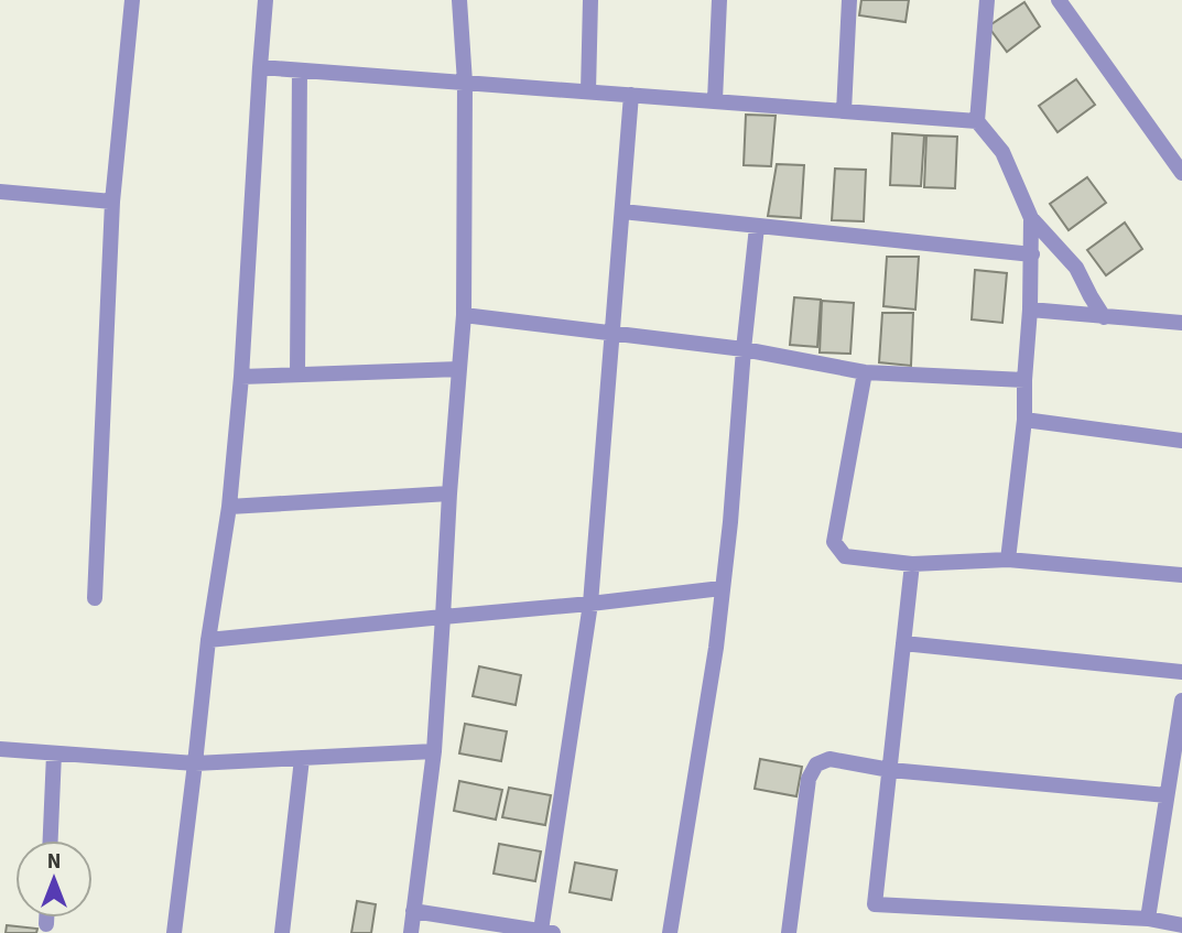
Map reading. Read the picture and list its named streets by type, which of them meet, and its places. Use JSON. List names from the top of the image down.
{
  "north": "top"
}
